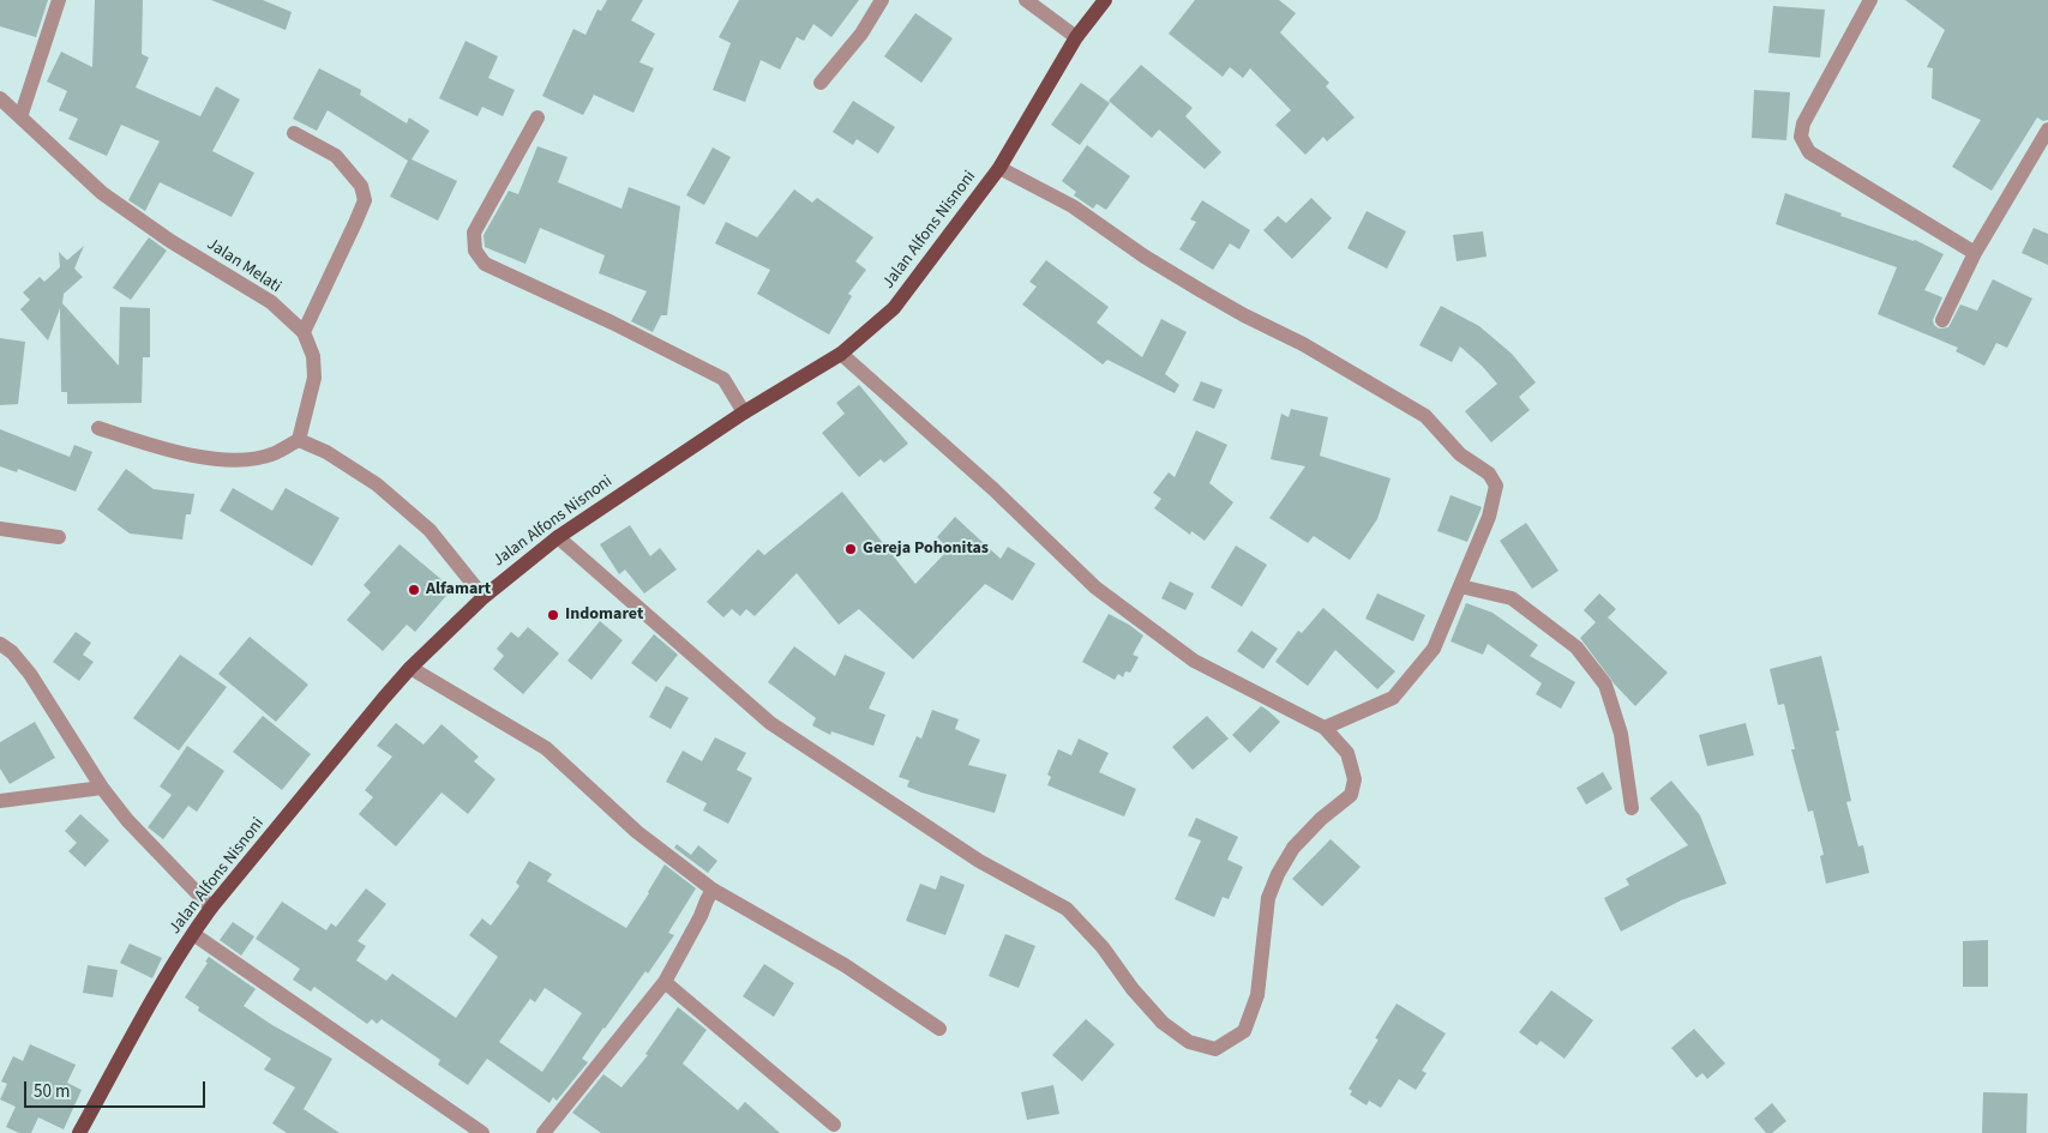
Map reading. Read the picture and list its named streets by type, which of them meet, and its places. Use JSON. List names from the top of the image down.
{
  "streets": {
    "main road": ["Jalan Alfons Nisnoni"],
    "street": ["Jalan Melati"]
  },
  "places": ["Gereja Pohonitas", "Alfamart", "Indomaret"],
  "scale_bar": "50 m"
}
